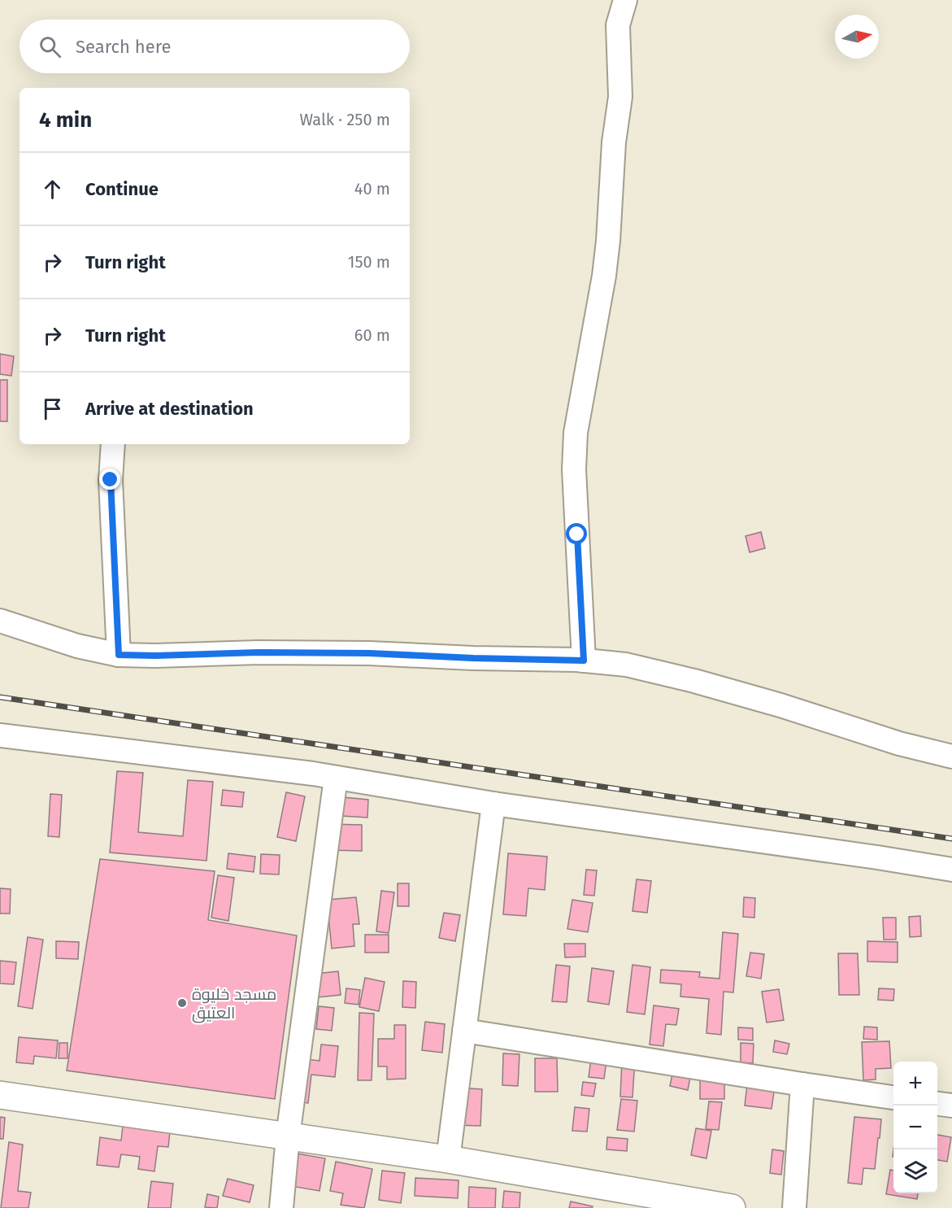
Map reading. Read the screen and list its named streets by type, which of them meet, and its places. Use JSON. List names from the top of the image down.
{
  "places": ["مسجد خليوة العتيق"],
  "north": "right",
  "page": {
    "search": "Search here",
    "heading": ["4 min", "Walk · 250 m"],
    "list": [
      ["Continue", "40 m"],
      ["Turn right", "150 m"],
      ["Turn right", "60 m"],
      "Arrive at destination"
    ],
    "map_buttons": ["+", "−"]
  }
}
